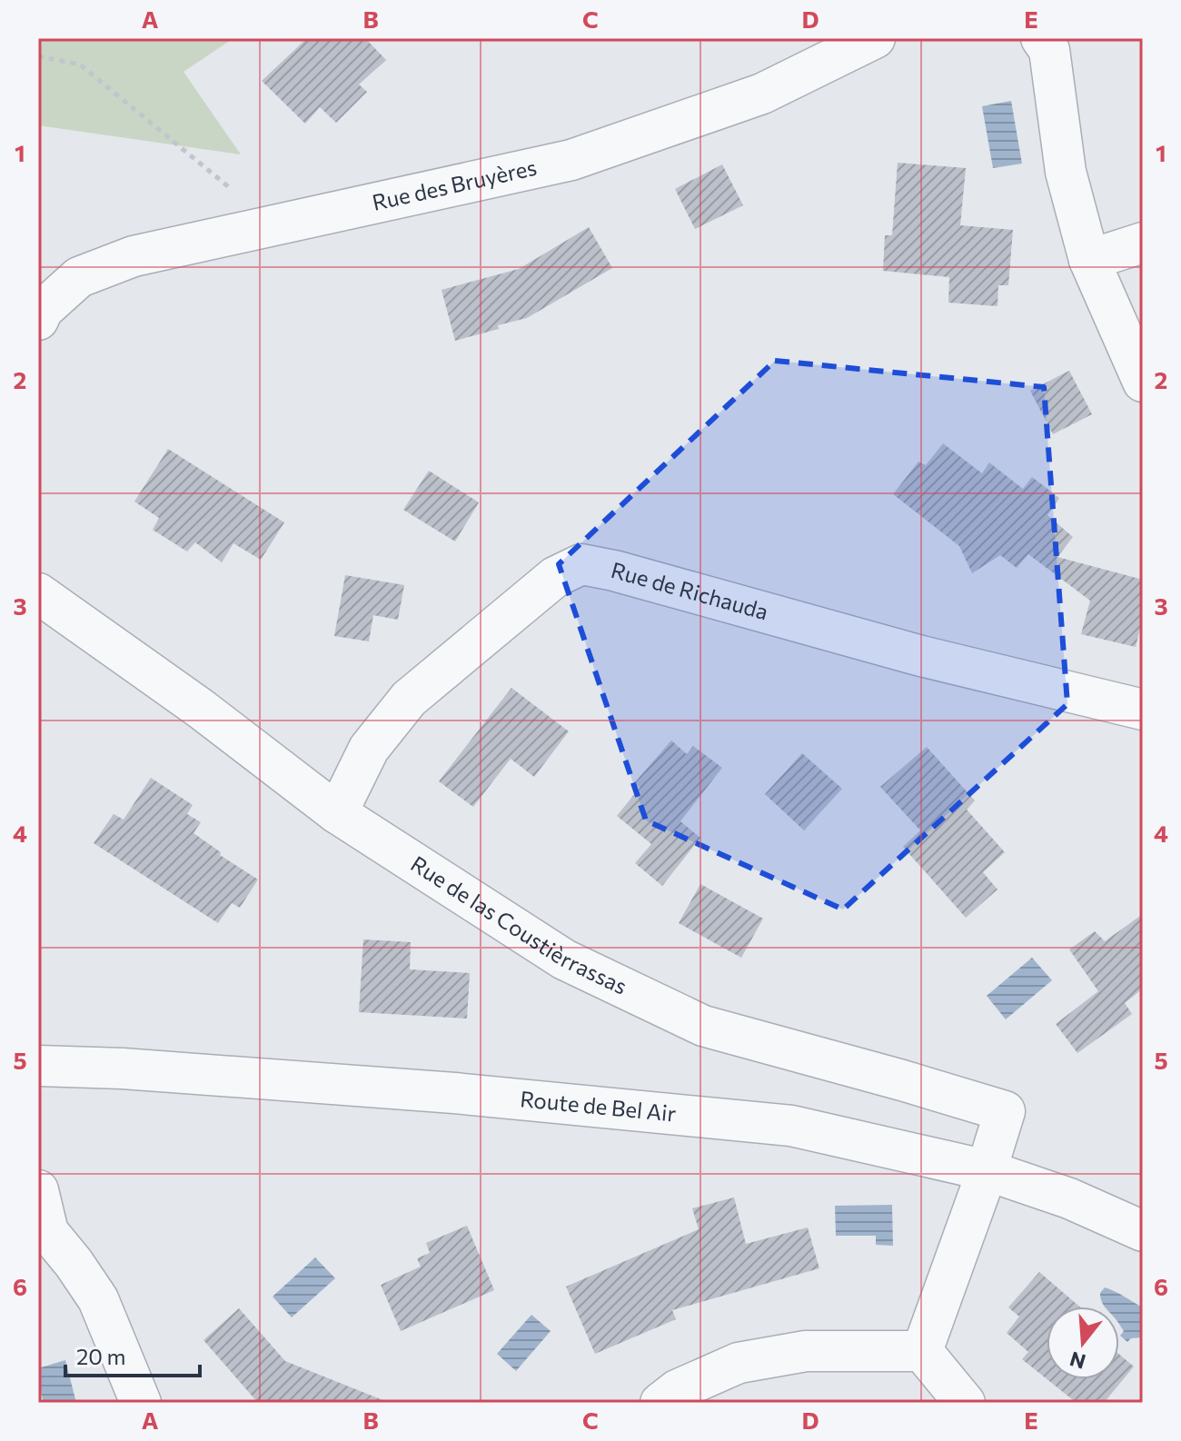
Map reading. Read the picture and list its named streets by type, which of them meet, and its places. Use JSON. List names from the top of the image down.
{
  "streets": {
    "street": [
      "Rue des Bruyères",
      "Rue de Richauda",
      "Rue de las Coustièrrassas",
      "Route de Bel Air"
    ]
  },
  "crossings": [
    ["Rue de Richauda", "Rue de las Coustièrrassas"],
    ["Rue de las Coustièrrassas", "Route de Bel Air"]
  ],
  "scale_bar": "20 m",
  "north": "bottom",
  "grid": {
    "columns": [
      "A",
      "B",
      "C",
      "D",
      "E"
    ],
    "rows": [
      "1",
      "2",
      "3",
      "4",
      "5",
      "6"
    ]
  }
}
